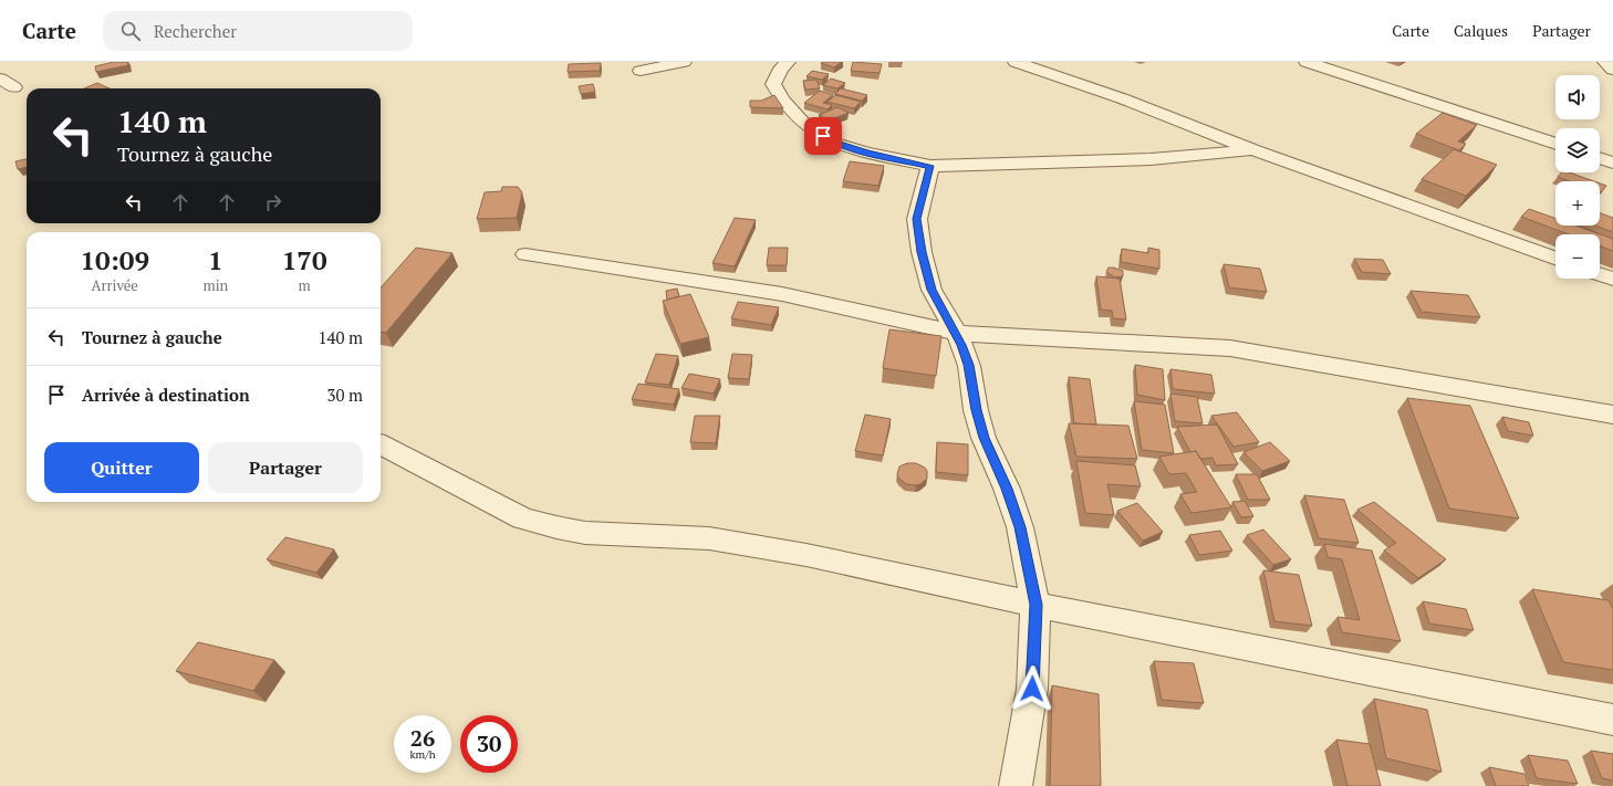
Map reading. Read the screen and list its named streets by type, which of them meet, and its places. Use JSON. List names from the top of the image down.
{
  "page": {
    "header": "Carte",
    "search": "Rechercher",
    "nav": ["Carte", "Calques", "Partager"],
    "map_buttons": ["+", "−"],
    "turn": ["140 m", "Tournez à gauche"],
    "eta": [
      "10:09",
      "Arrivée",
      "1",
      "min",
      "170",
      "m"
    ],
    "list": [
      {
        "name": "Tournez à gauche",
        "value": "140 m"
      },
      {
        "name": "Arrivée à destination",
        "value": "30 m"
      }
    ],
    "buttons": ["Quitter", "Partager"],
    "speed": "26 km/h",
    "limit": "30"
  }
}
